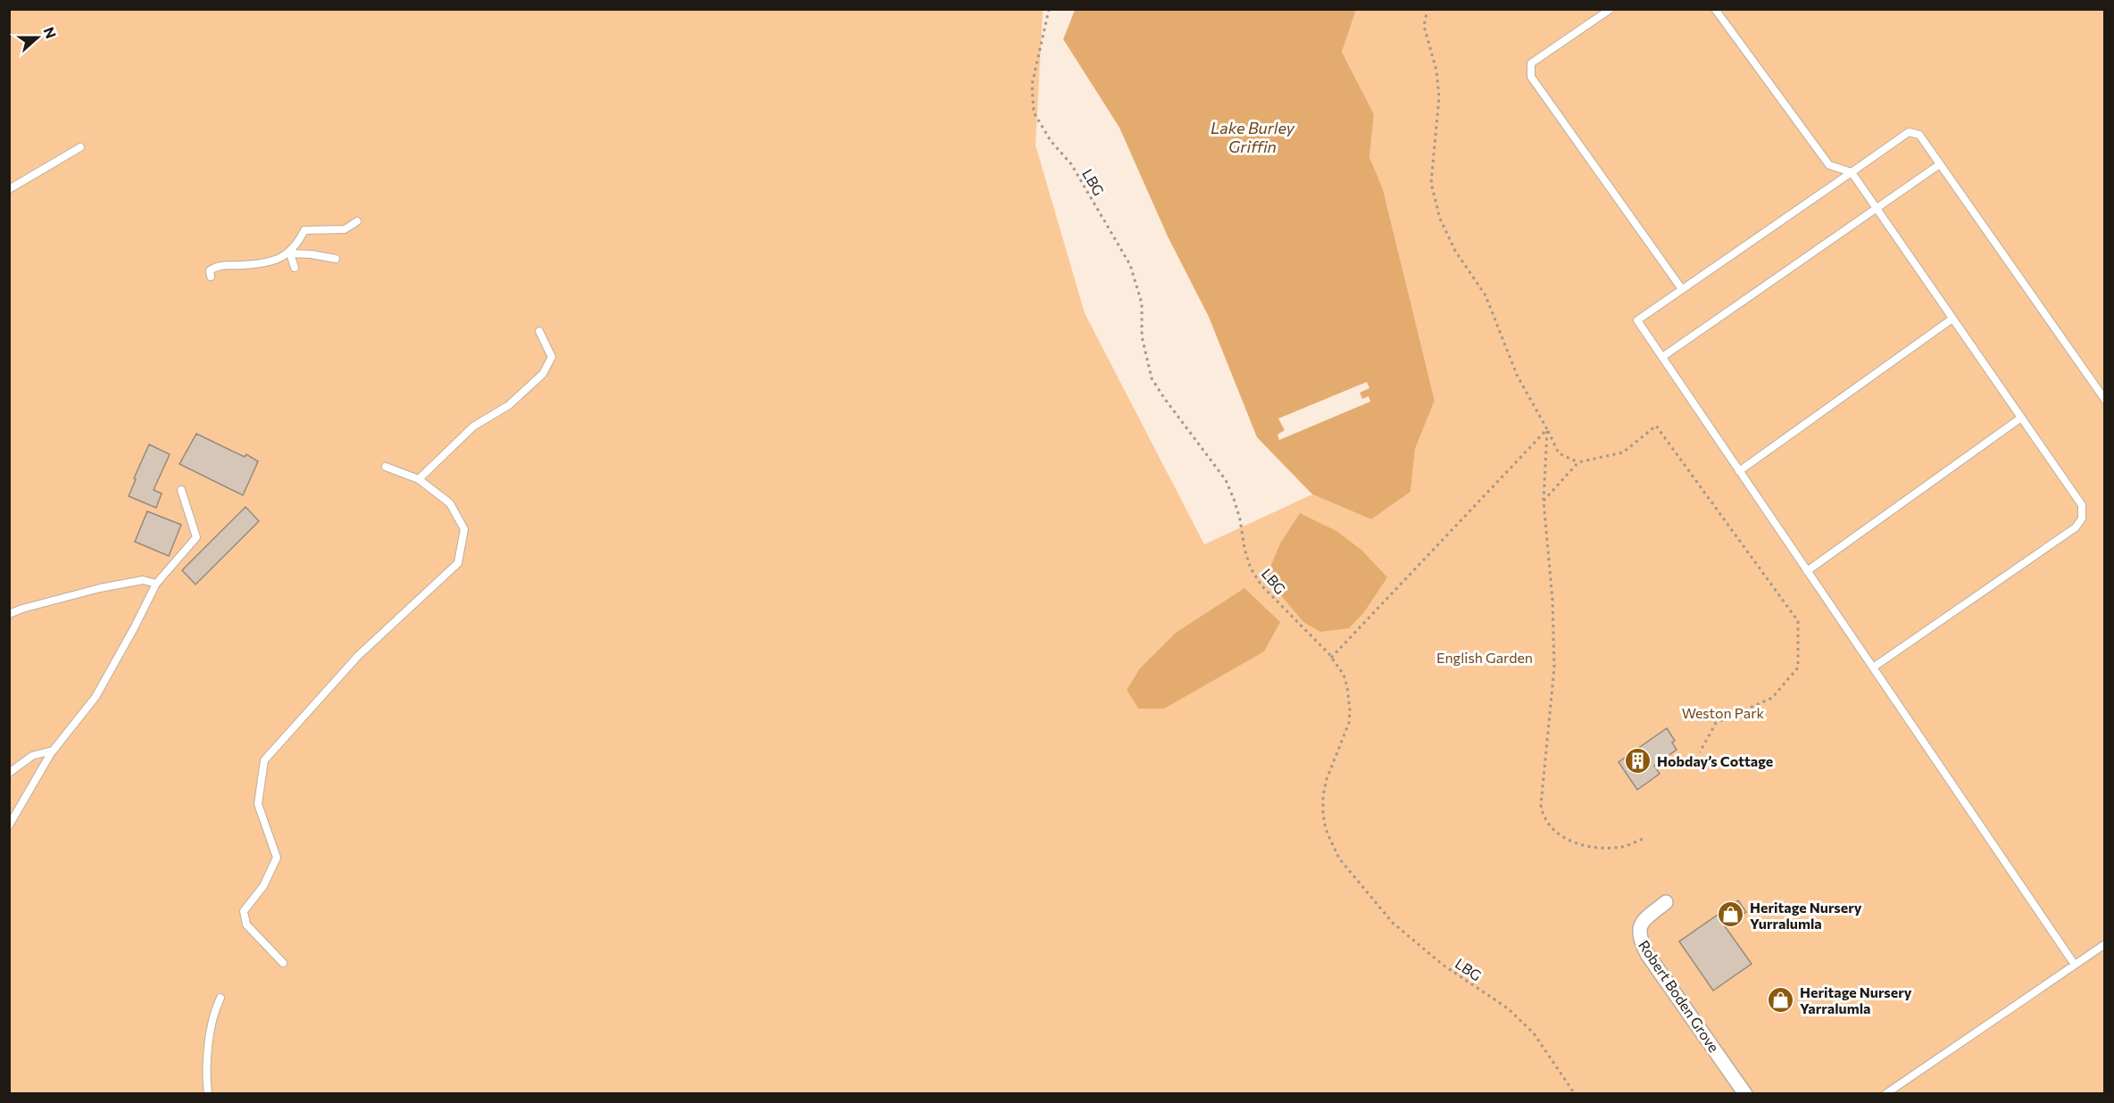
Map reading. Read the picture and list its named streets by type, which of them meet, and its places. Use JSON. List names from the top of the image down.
{
  "streets": {
    "street": ["Robert Boden Grove"],
    "path": ["LBG"]
  },
  "water": ["Lake Burley Griffin"],
  "parks": ["English Garden", "Weston Park"],
  "places": {
    "building": ["Hobday’s Cottage"],
    "shop": ["Heritage Nursery Yurralumla", "Heritage Nursery Yarralumla"]
  },
  "north": "right"
}
